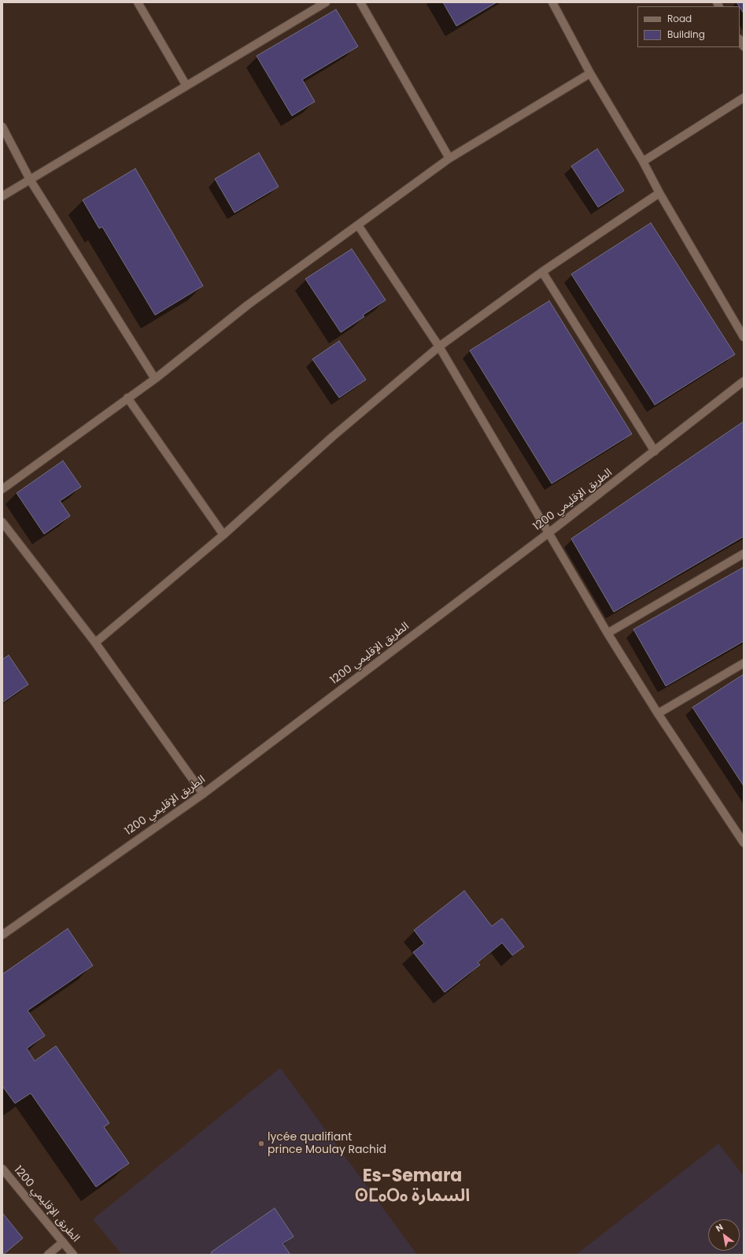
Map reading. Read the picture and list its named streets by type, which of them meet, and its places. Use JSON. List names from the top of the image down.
{
  "streets": {
    "street": ["الطريق الإقليمي 1200"]
  },
  "districts": ["Es-Semara ⵙⵎⴰⵔⴰ السمارة"],
  "places": ["lycée qualifiant prince Moulay Rachid"],
  "legend": ["Road", "Building"],
  "north": "top left"
}
